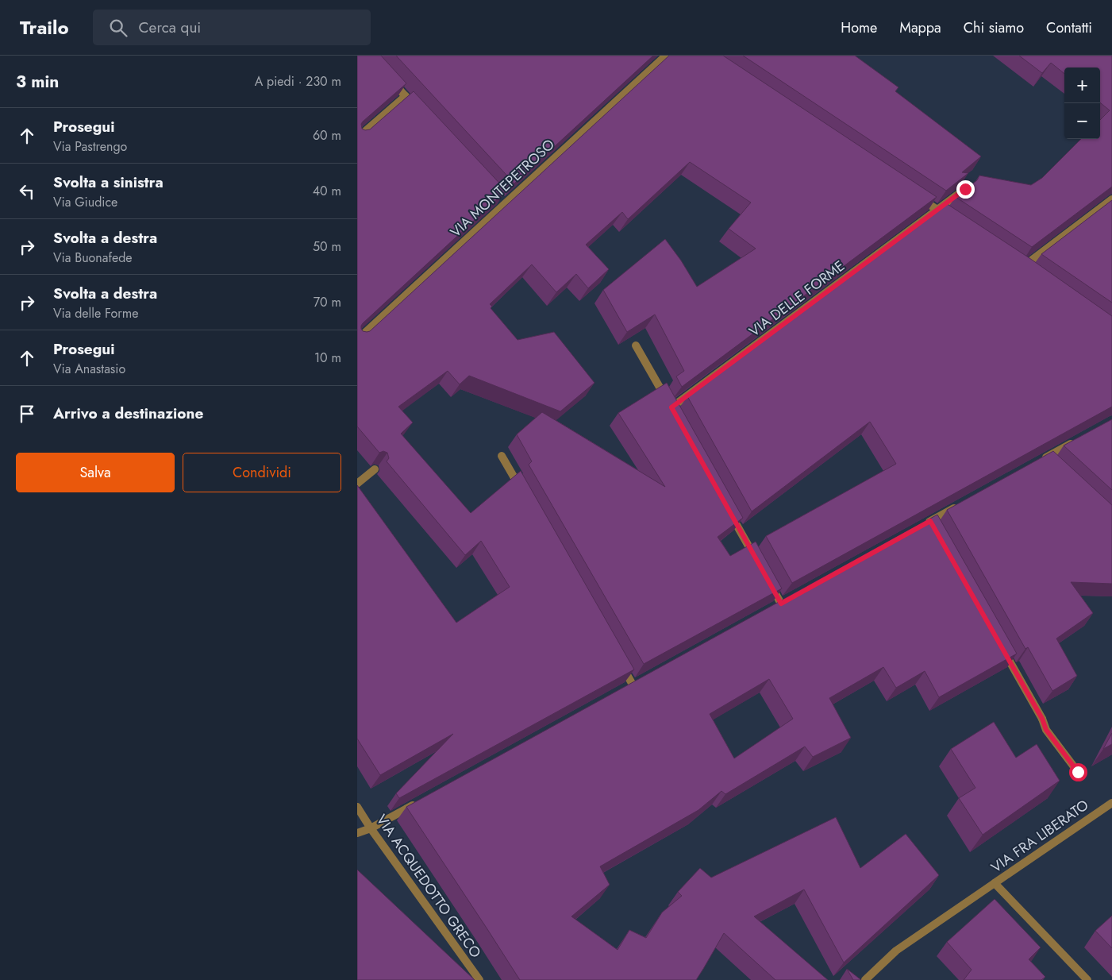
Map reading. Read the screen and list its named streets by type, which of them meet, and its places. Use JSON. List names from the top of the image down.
{
  "streets": {
    "street": [
      "VIA MONTEPETROSO",
      "VIA DELLE FORME",
      "VIA FRA LIBERATO",
      "VIA ACQUEDOTTO GRECO"
    ]
  },
  "page": {
    "header": "Trailo",
    "search": "Cerca qui",
    "nav": [
      "Home",
      "Mappa",
      "Chi siamo",
      "Contatti"
    ],
    "heading": ["3 min", "A piedi · 230 m"],
    "map_buttons": ["+", "−"],
    "list": [
      ["Prosegui", "Via Pastrengo", "60 m"],
      ["Svolta a sinistra", "Via Giudice", "40 m"],
      ["Svolta a destra", "Via Buonafede", "50 m"],
      ["Svolta a destra", "Via delle Forme", "70 m"],
      ["Prosegui", "Via Anastasio", "10 m"],
      "Arrivo a destinazione"
    ],
    "buttons": ["Salva", "Condividi"]
  }
}
